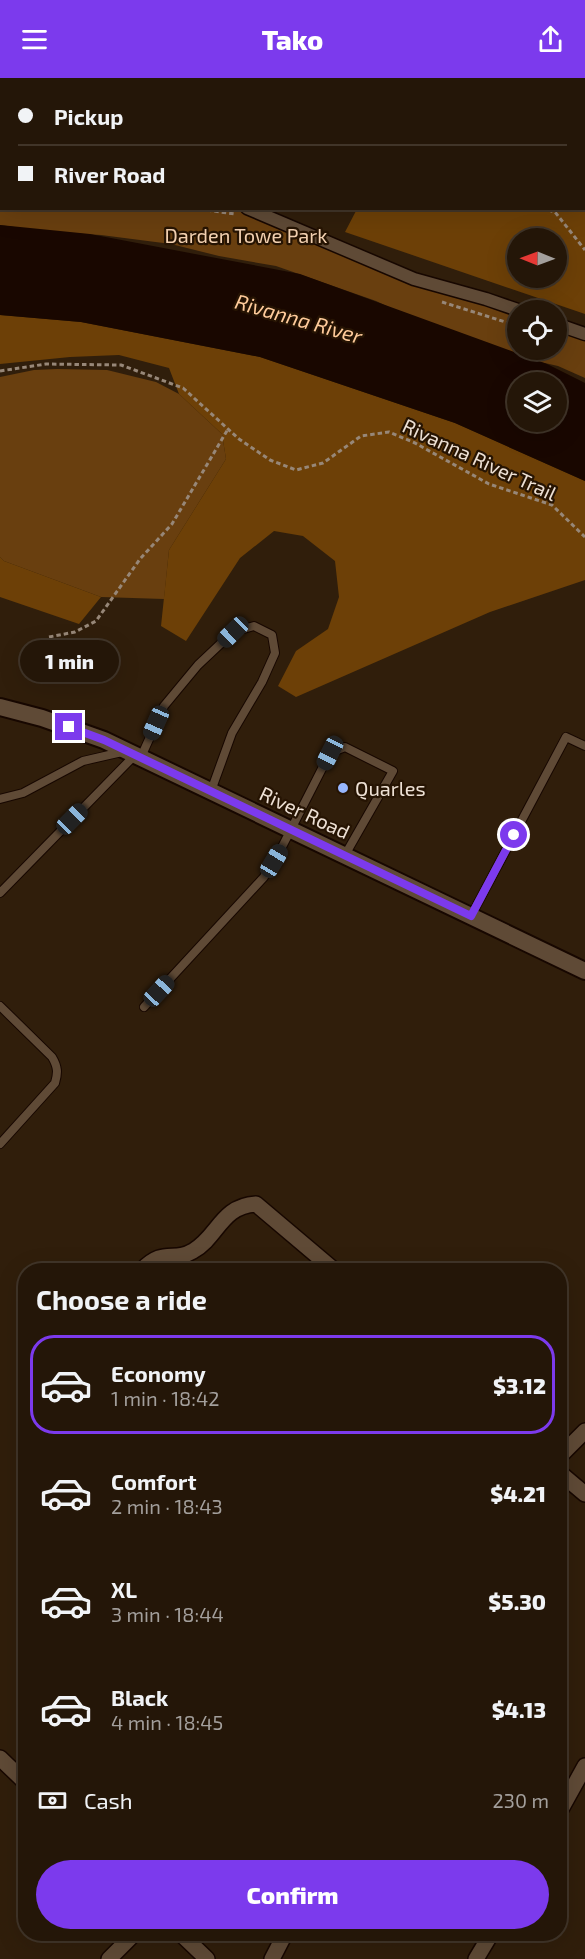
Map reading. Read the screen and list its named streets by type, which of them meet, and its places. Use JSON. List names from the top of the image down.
{
  "streets": {
    "street": ["River Road"],
    "path": ["Rivanna River Trail"]
  },
  "water": ["Rivanna River"],
  "parks": ["Darden Towe Park"],
  "places": ["Quarles"],
  "north": "left",
  "page": {
    "header": "Tako",
    "banner": ["Pickup", "River Road"],
    "bubble": "1 min",
    "heading": "Choose a ride",
    "list": [
      {
        "name": "Economy",
        "note": "1 min · 18:42",
        "value": "$3.12"
      },
      {
        "name": "Comfort",
        "note": "2 min · 18:43",
        "value": "$4.21"
      },
      {
        "name": "XL",
        "note": "3 min · 18:44",
        "value": "$5.30"
      },
      {
        "name": "Black",
        "note": "4 min · 18:45",
        "value": "$4.13"
      }
    ],
    "pay": ["Cash", "230 m"],
    "buttons": "Confirm"
  }
}
